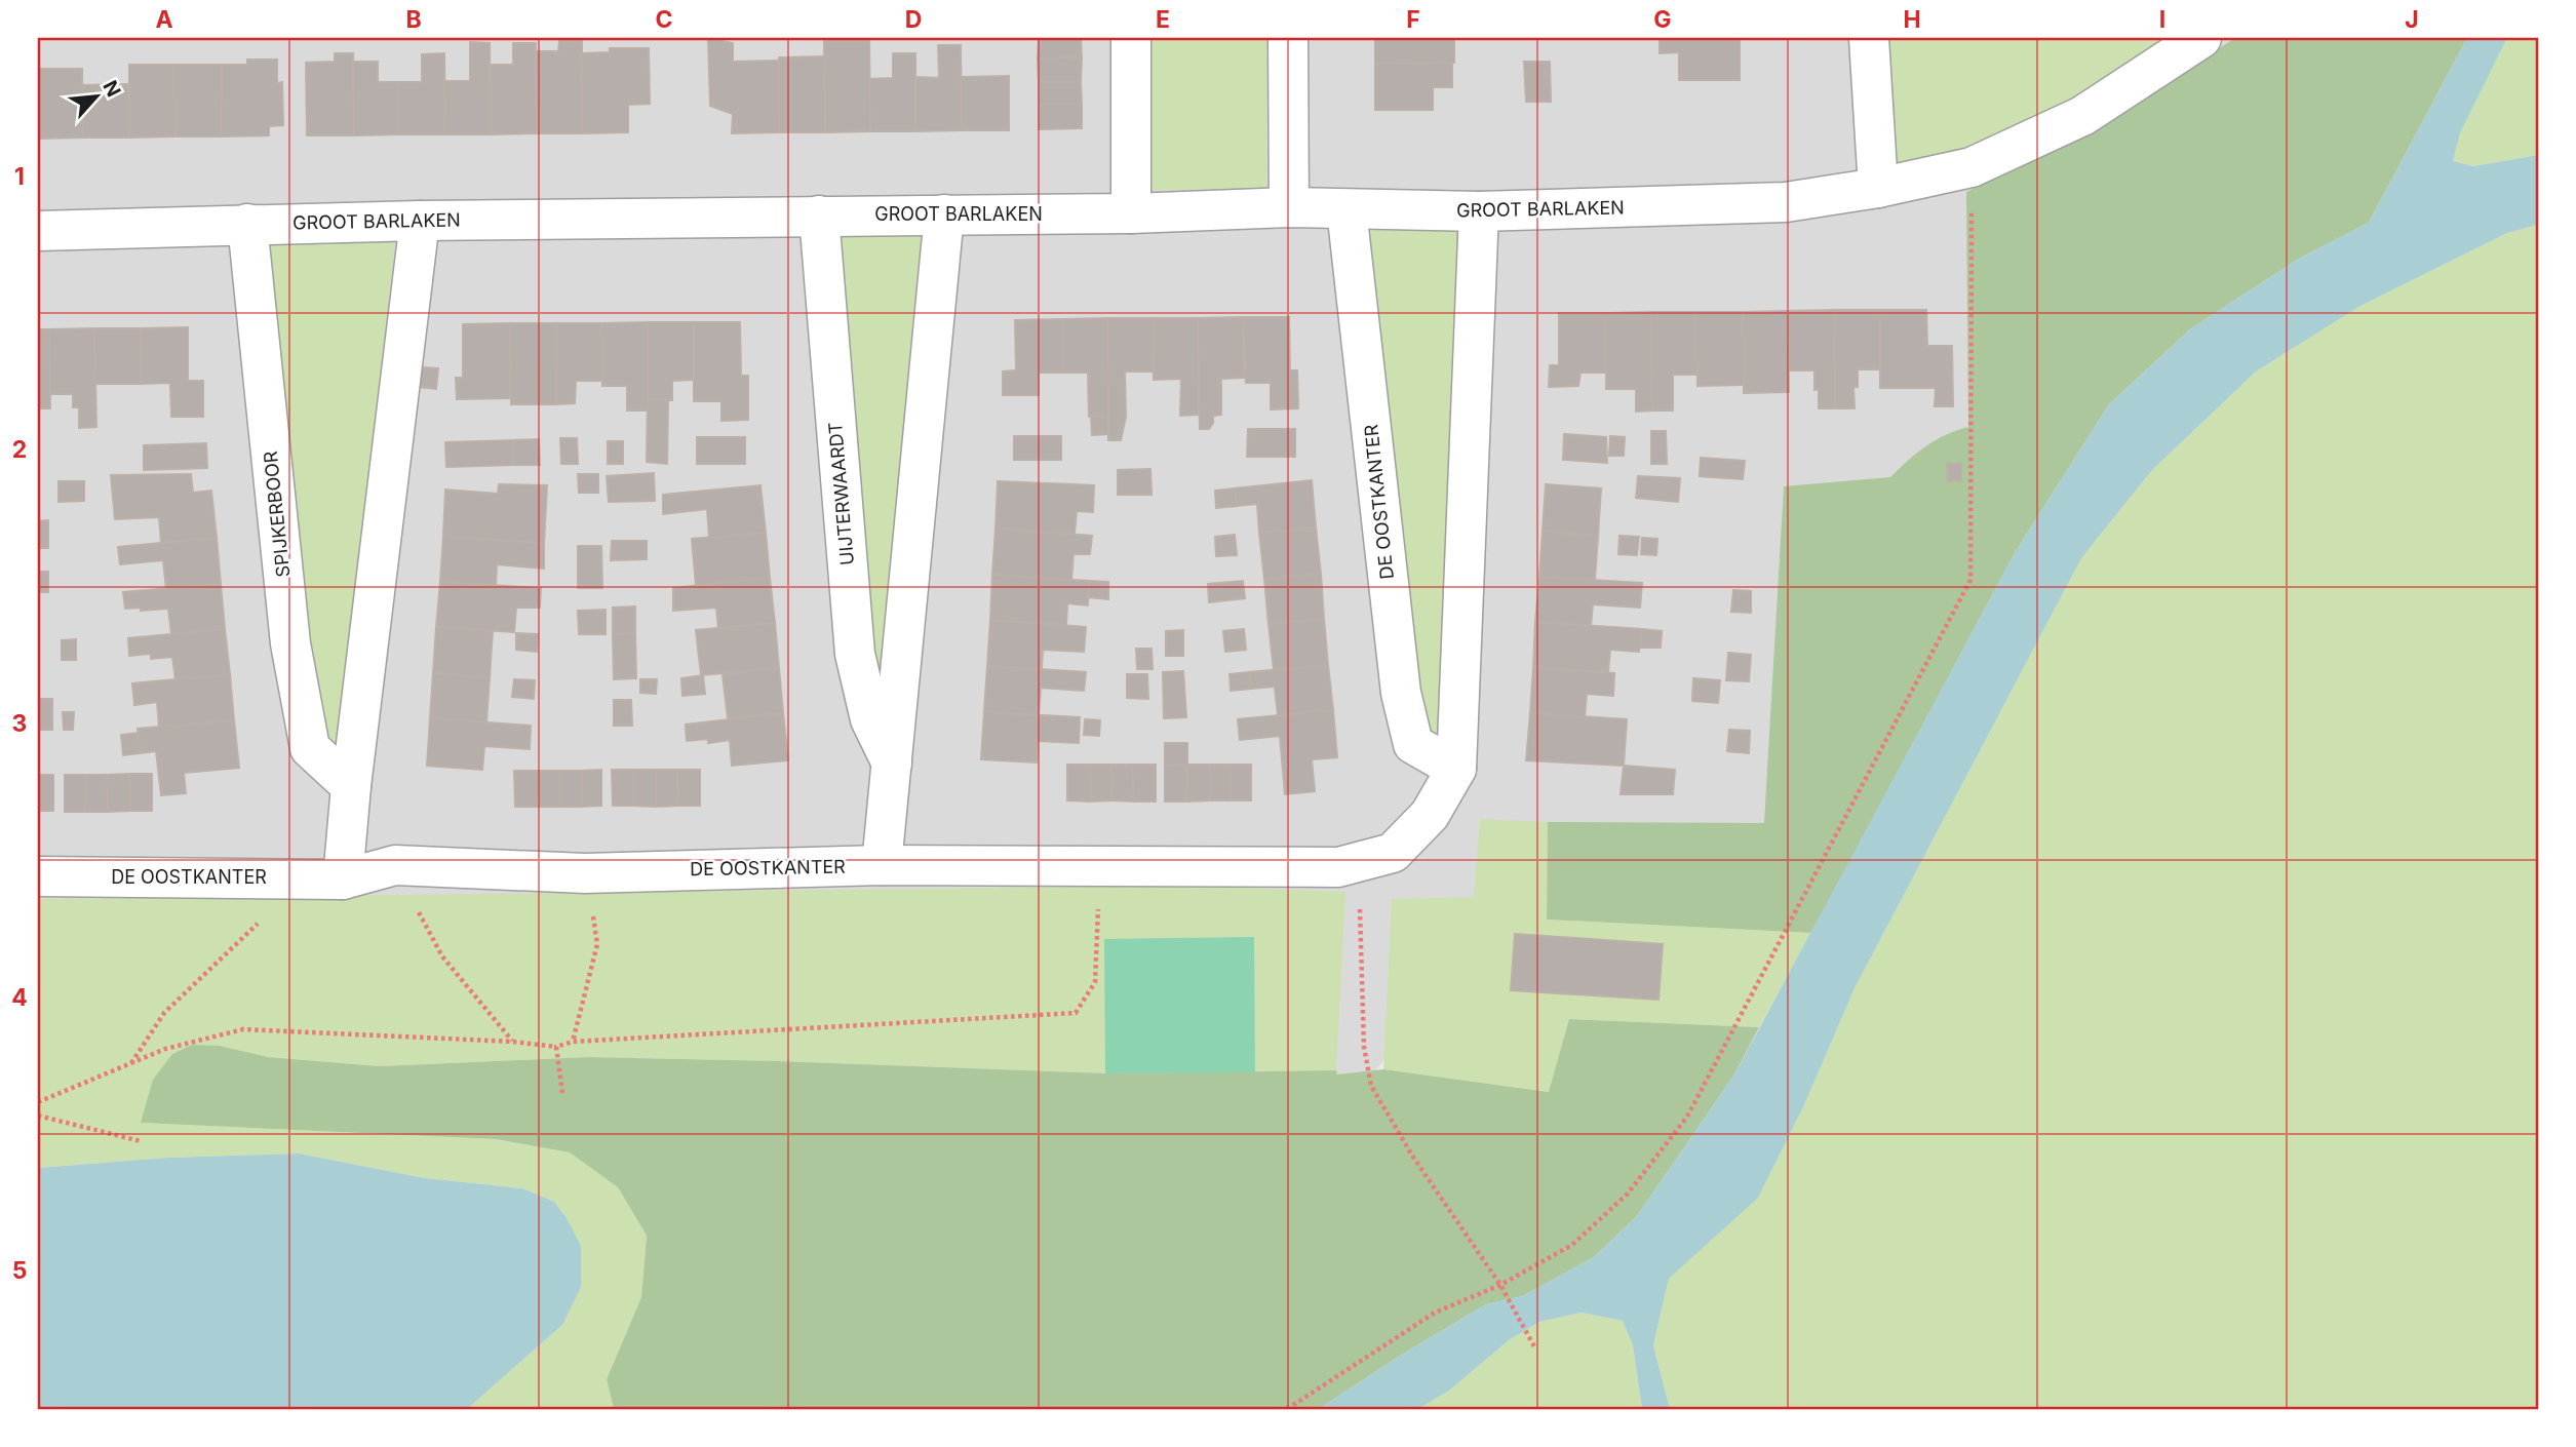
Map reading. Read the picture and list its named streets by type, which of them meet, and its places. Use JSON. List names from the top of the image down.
{
  "streets": {
    "street": [
      "GROOT BARLAKEN",
      "UIJTERWAARDT",
      "DE OOSTKANTER",
      "SPIJKERBOOR"
    ]
  },
  "crossings": [
    ["GROOT BARLAKEN", "UIJTERWAARDT"],
    ["GROOT BARLAKEN", "DE OOSTKANTER"],
    ["GROOT BARLAKEN", "SPIJKERBOOR"]
  ],
  "north": "top right",
  "grid": {
    "columns": [
      "A",
      "B",
      "C",
      "D",
      "E",
      "F",
      "G",
      "H",
      "I",
      "J"
    ],
    "rows": [
      "1",
      "2",
      "3",
      "4",
      "5"
    ]
  }
}
